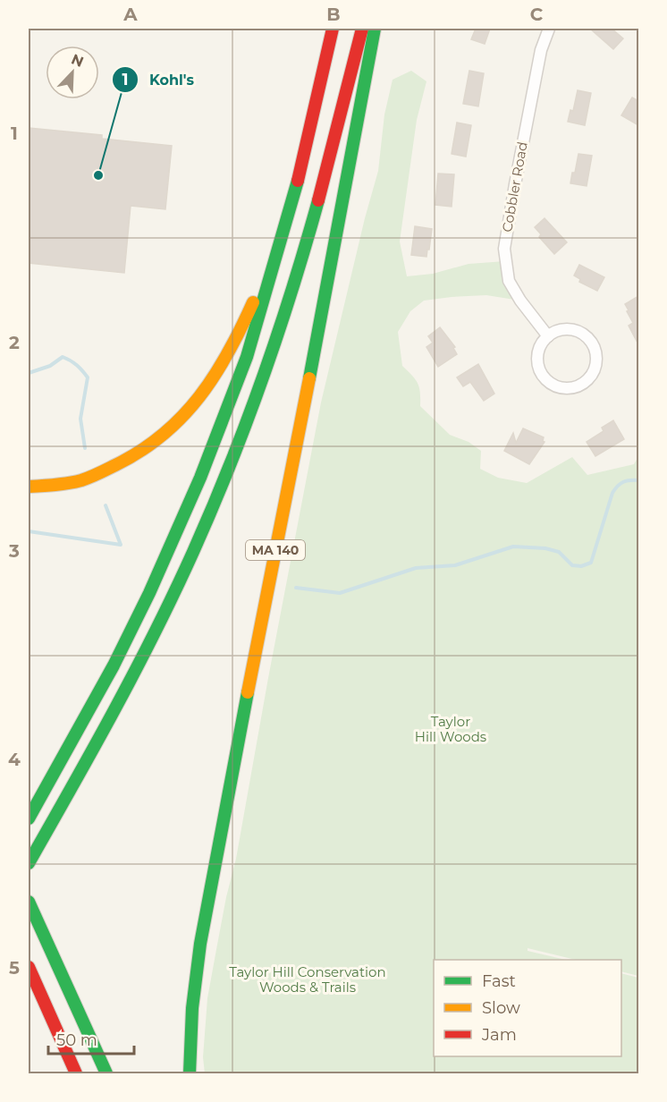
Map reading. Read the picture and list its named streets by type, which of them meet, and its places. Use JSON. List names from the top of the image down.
{
  "streets": {
    "highway": ["MA 140"],
    "street": ["Cobbler Road"]
  },
  "parks": ["Taylor Hill Woods", "Taylor Hill Conservation Woods & Trails"],
  "places": ["Kohl's"],
  "legend": ["Fast", "Slow", "Jam"],
  "scale_bar": "50 m",
  "north": "top right",
  "grid": {
    "columns": ["A", "B", "C"],
    "rows": [
      "1",
      "2",
      "3",
      "4",
      "5"
    ]
  }
}
